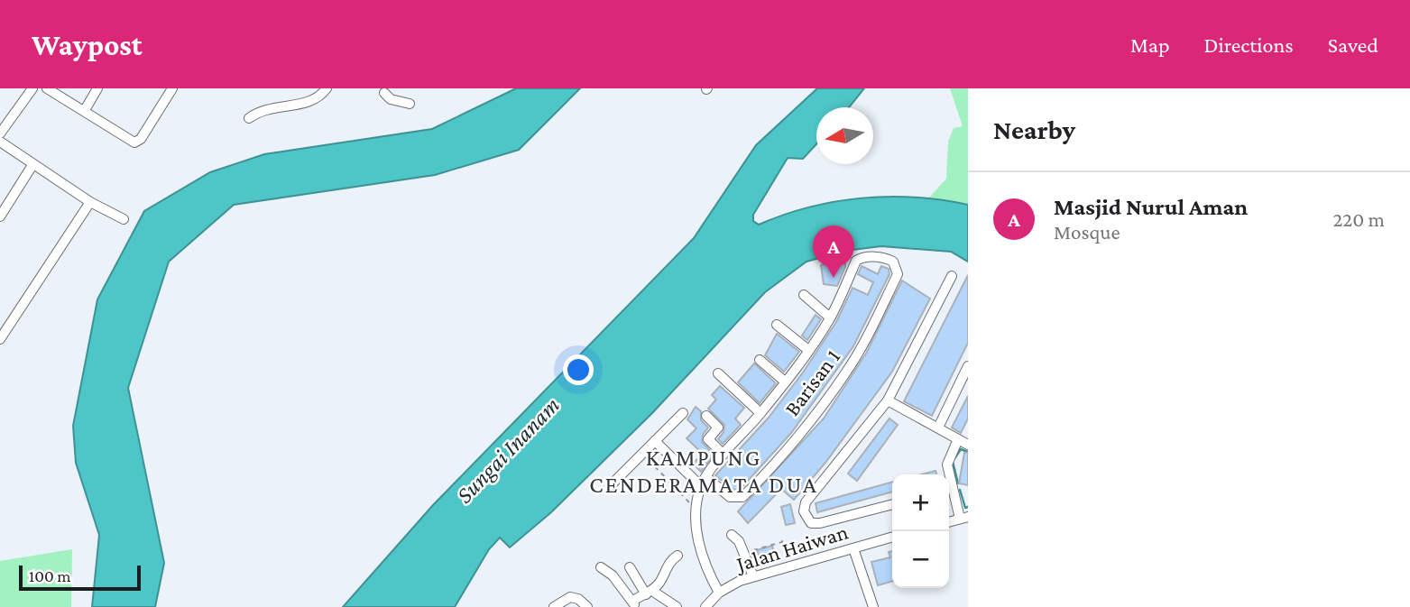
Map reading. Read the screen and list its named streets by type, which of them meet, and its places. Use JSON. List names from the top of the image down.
{
  "streets": {
    "street": ["Barisan 1", "Jalan Haiwan"]
  },
  "districts": ["KAMPUNG CENDERAMATA DUA"],
  "water": ["Sungai Inanam"],
  "scale_bar": "100 m",
  "north": "left",
  "page": {
    "header": "Waypost",
    "nav": ["Map", "Directions", "Saved"],
    "heading": "Nearby",
    "list": [
      {
        "mark": "A",
        "name": "Masjid Nurul Aman",
        "note": "Mosque",
        "value": "220 m"
      }
    ],
    "pins": "A",
    "map_buttons": ["+", "−"],
    "scale": "100 m"
  }
}
